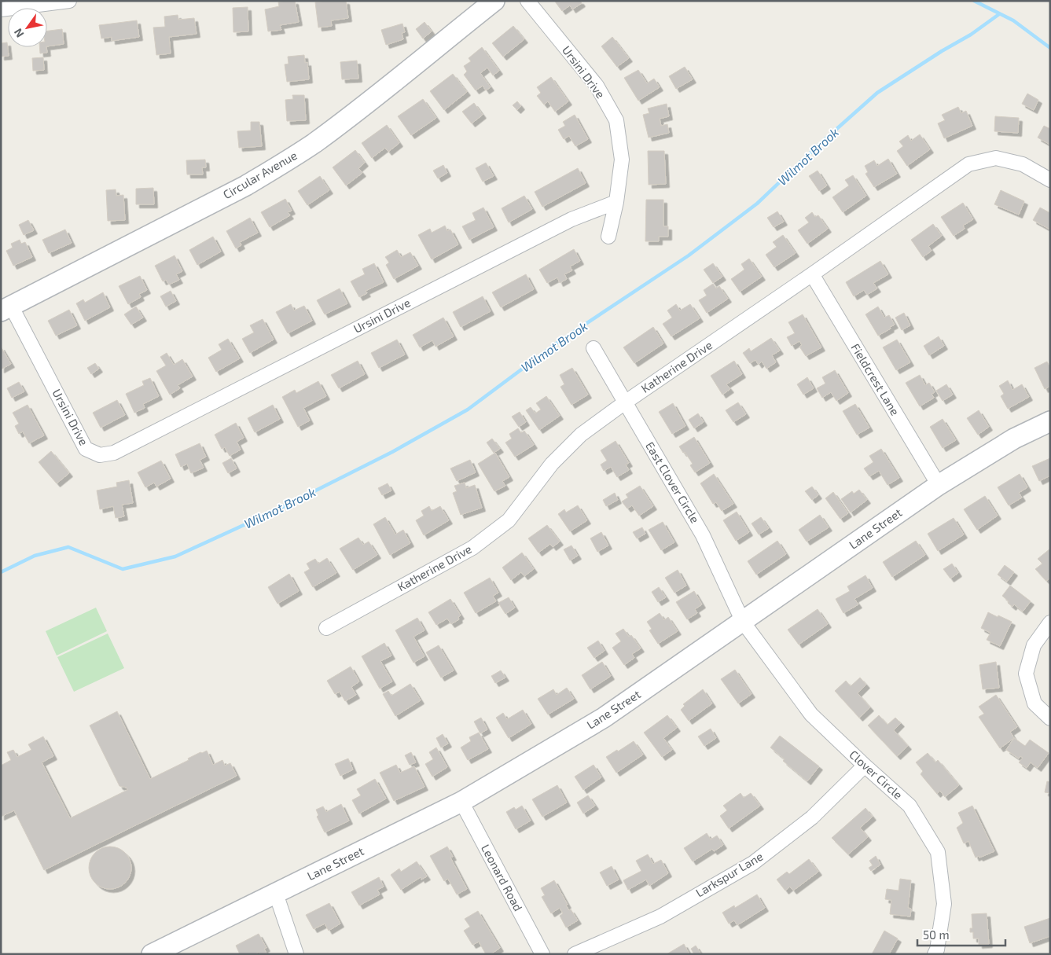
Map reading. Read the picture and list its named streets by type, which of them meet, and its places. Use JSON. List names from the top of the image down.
{
  "streets": {
    "street": [
      "Ursini Drive",
      "Circular Avenue",
      "Katherine Drive",
      "Fieldcrest Lane",
      "East Clover Circle",
      "Lane Street",
      "Clover Circle",
      "Larkspur Lane",
      "Leonard Road"
    ]
  },
  "crossings": [
    ["Ursini Drive", "Circular Avenue"],
    ["Katherine Drive", "Fieldcrest Lane"],
    ["Katherine Drive", "East Clover Circle"],
    ["Fieldcrest Lane", "Lane Street"],
    ["East Clover Circle", "Lane Street"],
    ["East Clover Circle", "Clover Circle"],
    ["Lane Street", "Clover Circle"],
    ["Lane Street", "Leonard Road"],
    ["Clover Circle", "Larkspur Lane"]
  ],
  "water": ["Wilmot Brook"],
  "scale_bar": "50 m",
  "north": "bottom left"
}
